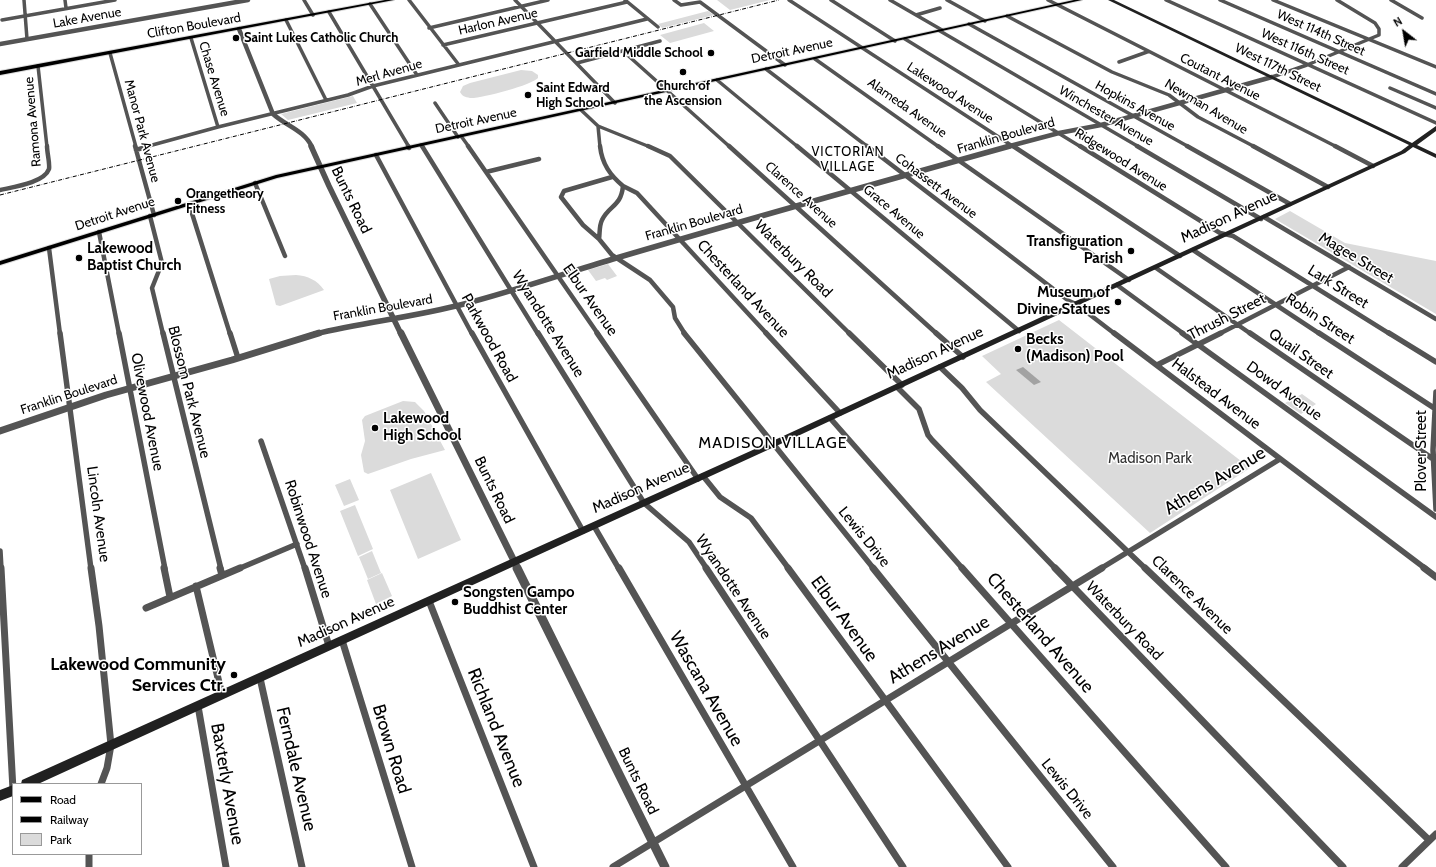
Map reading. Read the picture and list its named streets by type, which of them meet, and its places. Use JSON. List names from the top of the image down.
{
  "streets": {
    "main road": [
      "Clifton Boulevard",
      "Detroit Avenue",
      "West 117th Street",
      "Madison Avenue"
    ],
    "street": [
      "Lake Avenue",
      "Harlon Avenue",
      "West 114th Street",
      "West 116th Street",
      "Merl Avenue",
      "Coutant Avenue",
      "Chase Avenue",
      "Lakewood Avenue",
      "Hopkins Avenue",
      "Newman Avenue",
      "Alameda Avenue",
      "Winchester Avenue",
      "Ramona Avenue",
      "Manor Park Avenue",
      "Franklin Boulevard",
      "Ridgewood Avenue",
      "Cohassett Avenue",
      "Clarence Avenue",
      "Bunts Road",
      "Grace Avenue",
      "Magee Street",
      "Waterbury Road",
      "Lark Street",
      "Chesterland Avenue",
      "Elbur Avenue",
      "Thrush Street",
      "Robin Street",
      "Wyandotte Avenue",
      "Parkwood Road",
      "Quail Street",
      "Dowd Avenue",
      "Blossom Park Avenue",
      "Halstead Avenue",
      "Olivewood Avenue",
      "Plover Street",
      "Athens Avenue",
      "Lincoln Avenue",
      "Lewis Drive",
      "Robinwood Avenue",
      "Wascana Avenue",
      "Richland Avenue",
      "Brown Road",
      "Ferndale Avenue",
      "Baxterly Avenue"
    ]
  },
  "crossings": [
    ["Clifton Boulevard", "Chase Avenue"],
    ["Clifton Boulevard", "Ramona Avenue"],
    ["Clifton Boulevard", "Manor Park Avenue"],
    ["West 114th Street", "Franklin Boulevard"],
    ["Detroit Avenue", "Coutant Avenue"],
    ["Detroit Avenue", "Lakewood Avenue"],
    ["Detroit Avenue", "Hopkins Avenue"],
    ["Detroit Avenue", "Newman Avenue"],
    ["Detroit Avenue", "Alameda Avenue"],
    ["Detroit Avenue", "Winchester Avenue"],
    ["Detroit Avenue", "Manor Park Avenue"],
    ["Detroit Avenue", "Ridgewood Avenue"],
    ["Detroit Avenue", "Cohassett Avenue"],
    ["Detroit Avenue", "Clarence Avenue"],
    ["Detroit Avenue", "Bunts Road"],
    ["Detroit Avenue", "Grace Avenue"],
    ["Detroit Avenue", "Waterbury Road"],
    ["Detroit Avenue", "Elbur Avenue"],
    ["Detroit Avenue", "Wyandotte Avenue"],
    ["Detroit Avenue", "Parkwood Road"],
    ["Detroit Avenue", "Blossom Park Avenue"],
    ["Detroit Avenue", "Olivewood Avenue"],
    ["Detroit Avenue", "Lincoln Avenue"],
    ["West 116th Street", "Franklin Boulevard"],
    ["West 117th Street", "Franklin Boulevard"],
    ["West 117th Street", "Madison Avenue"],
    ["Merl Avenue", "Chase Avenue"],
    ["Merl Avenue", "Manor Park Avenue"],
    ["Merl Avenue", "Bunts Road"],
    ["Coutant Avenue", "Franklin Boulevard"],
    ["Coutant Avenue", "Madison Avenue"],
    ["Lakewood Avenue", "Franklin Boulevard"],
    ["Lakewood Avenue", "Madison Avenue"],
    ["Hopkins Avenue", "Franklin Boulevard"],
    ["Hopkins Avenue", "Madison Avenue"],
    ["Newman Avenue", "Franklin Boulevard"],
    ["Newman Avenue", "Madison Avenue"],
    ["Alameda Avenue", "Franklin Boulevard"],
    ["Alameda Avenue", "Madison Avenue"],
    ["Winchester Avenue", "Franklin Boulevard"],
    ["Winchester Avenue", "Madison Avenue"],
    ["Winchester Avenue", "Magee Street"],
    ["Manor Park Avenue", "Blossom Park Avenue"],
    ["Franklin Boulevard", "Ridgewood Avenue"],
    ["Franklin Boulevard", "Cohassett Avenue"],
    ["Franklin Boulevard", "Clarence Avenue"],
    ["Franklin Boulevard", "Bunts Road"],
    ["Franklin Boulevard", "Grace Avenue"],
    ["Franklin Boulevard", "Waterbury Road"],
    ["Franklin Boulevard", "Chesterland Avenue"],
    ["Franklin Boulevard", "Elbur Avenue"],
    ["Franklin Boulevard", "Wyandotte Avenue"],
    ["Franklin Boulevard", "Parkwood Road"],
    ["Franklin Boulevard", "Blossom Park Avenue"],
    ["Franklin Boulevard", "Olivewood Avenue"],
    ["Franklin Boulevard", "Lincoln Avenue"],
    ["Franklin Boulevard", "Lewis Drive"],
    ["Ridgewood Avenue", "Madison Avenue"],
    ["Ridgewood Avenue", "Lark Street"],
    ["Cohassett Avenue", "Madison Avenue"],
    ["Cohassett Avenue", "Halstead Avenue"],
    ["Clarence Avenue", "Madison Avenue"],
    ["Clarence Avenue", "Athens Avenue"],
    ["Bunts Road", "Madison Avenue"],
    ["Bunts Road", "Athens Avenue"],
    ["Grace Avenue", "Madison Avenue"],
    ["Madison Avenue", "Magee Street"],
    ["Madison Avenue", "Waterbury Road"],
    ["Madison Avenue", "Lark Street"],
    ["Madison Avenue", "Chesterland Avenue"],
    ["Madison Avenue", "Elbur Avenue"],
    ["Madison Avenue", "Robin Street"],
    ["Madison Avenue", "Wyandotte Avenue"],
    ["Madison Avenue", "Parkwood Road"],
    ["Madison Avenue", "Quail Street"],
    ["Madison Avenue", "Dowd Avenue"],
    ["Madison Avenue", "Halstead Avenue"],
    ["Madison Avenue", "Lincoln Avenue"],
    ["Madison Avenue", "Lewis Drive"],
    ["Madison Avenue", "Robinwood Avenue"],
    ["Madison Avenue", "Wascana Avenue"],
    ["Madison Avenue", "Richland Avenue"],
    ["Madison Avenue", "Brown Road"],
    ["Madison Avenue", "Ferndale Avenue"],
    ["Madison Avenue", "Baxterly Avenue"],
    ["Magee Street", "Thrush Street"],
    ["Waterbury Road", "Athens Avenue"],
    ["Lark Street", "Thrush Street"],
    ["Chesterland Avenue", "Athens Avenue"],
    ["Elbur Avenue", "Athens Avenue"],
    ["Thrush Street", "Robin Street"],
    ["Thrush Street", "Quail Street"],
    ["Thrush Street", "Dowd Avenue"],
    ["Thrush Street", "Halstead Avenue"],
    ["Robin Street", "Plover Street"],
    ["Wyandotte Avenue", "Athens Avenue"],
    ["Quail Street", "Plover Street"],
    ["Halstead Avenue", "Athens Avenue"],
    ["Athens Avenue", "Lewis Drive"],
    ["Athens Avenue", "Wascana Avenue"]
  ],
  "districts": ["VICTORIAN VILLAGE", "MADISON VILLAGE"],
  "parks": ["Madison Park"],
  "places": [
    "Saint Lukes Catholic Church",
    "Garfield Middle School",
    "Church of the Ascension",
    "Saint Edward High School",
    "Orangetheory Fitness",
    "Transfiguration Parish",
    "Lakewood Baptist Church",
    "Museum of Divine Statues",
    "Becks (Madison) Pool",
    "Lakewood High School",
    "Songsten Gampo Buddhist Center",
    "Lakewood Community Services Ctr."
  ],
  "legend": ["Road", "Railway", "Park"],
  "north": "top left"
}
